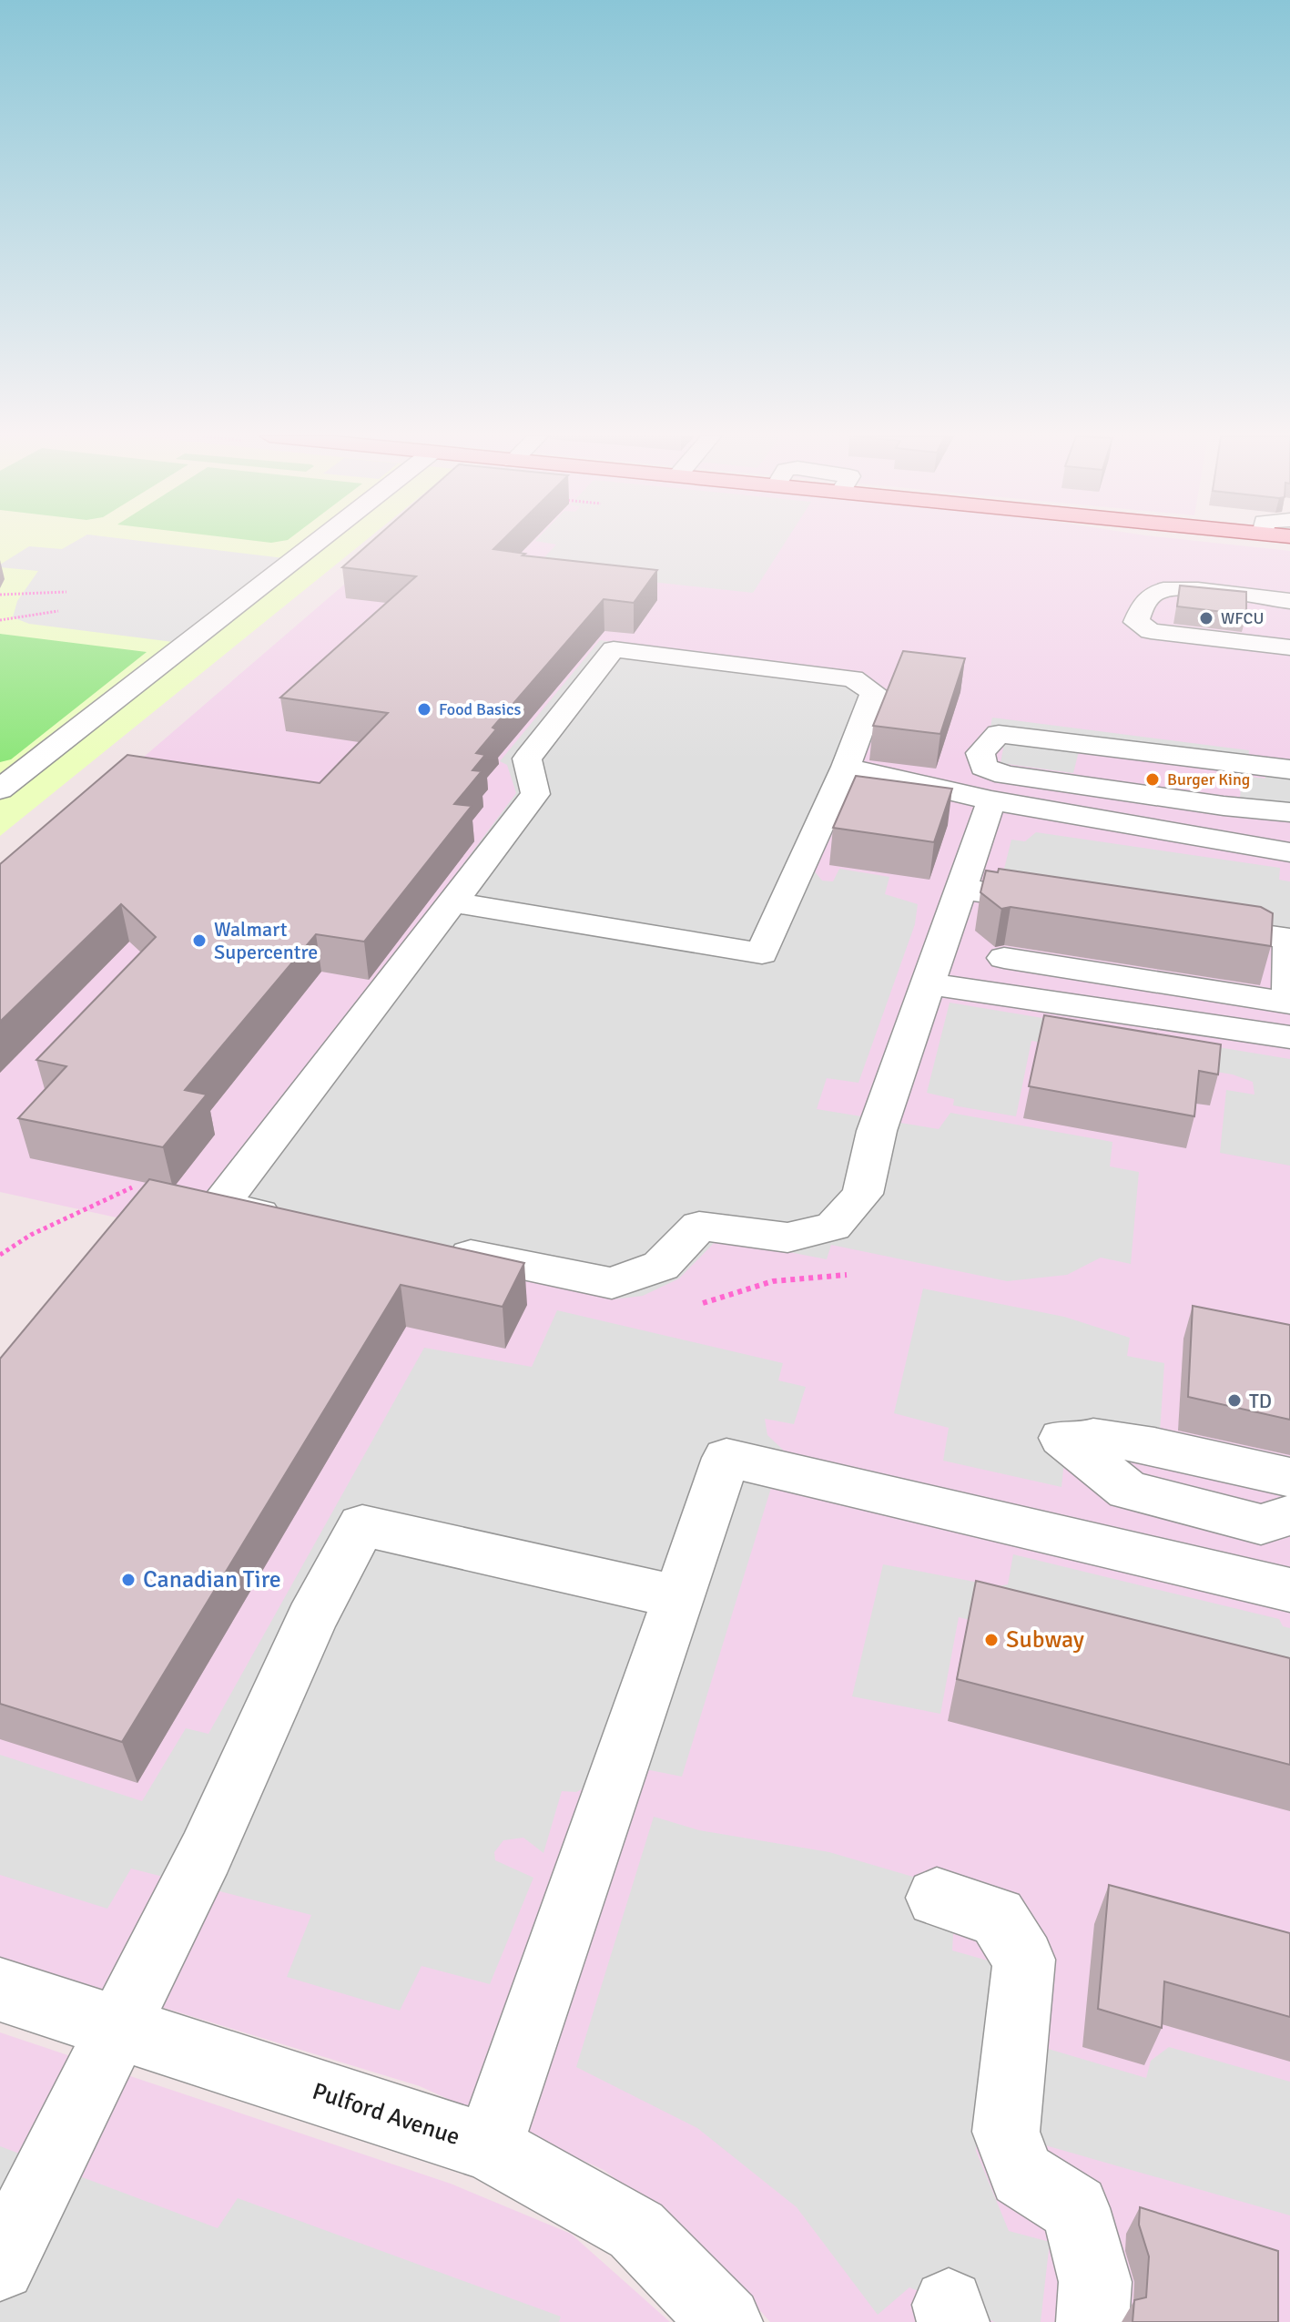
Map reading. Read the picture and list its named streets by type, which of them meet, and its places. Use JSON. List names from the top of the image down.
{
  "streets": {
    "street": ["Pulford Avenue"]
  },
  "places": [
    "WFCU",
    "Food Basics",
    "Burger King",
    "Walmart Supercentre",
    "TD",
    "Canadian Tire",
    "Subway"
  ]
}
